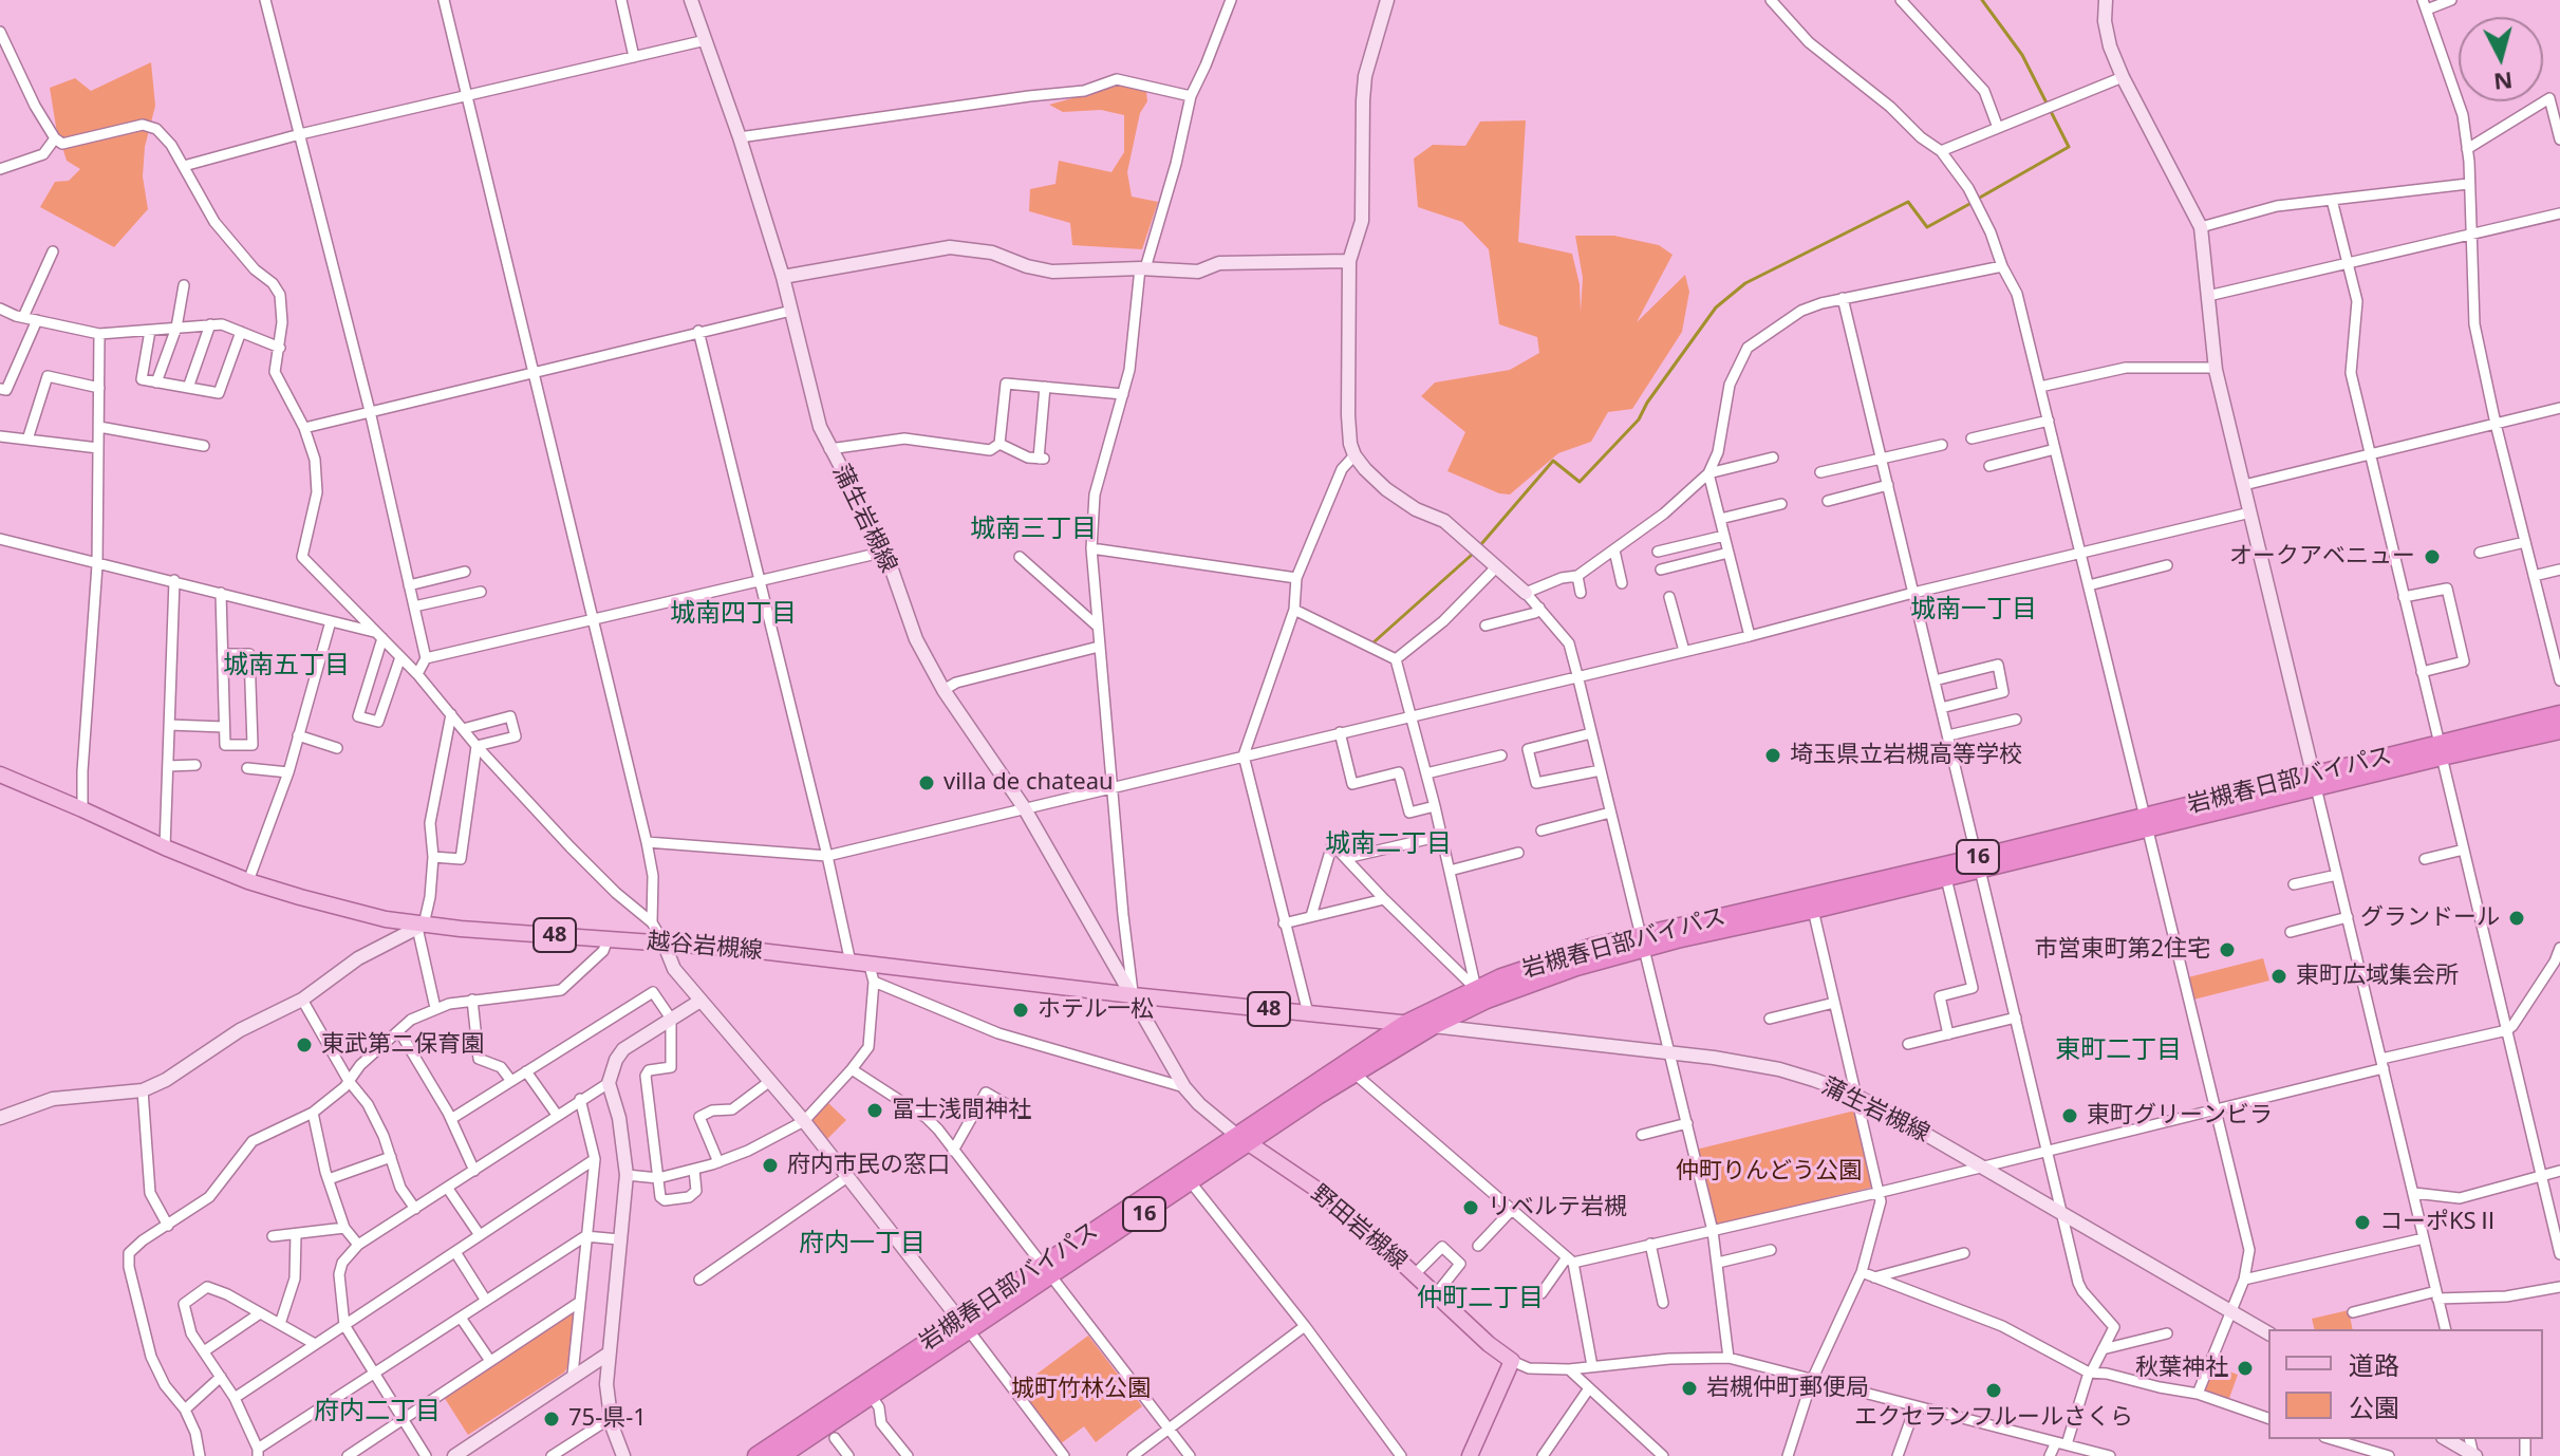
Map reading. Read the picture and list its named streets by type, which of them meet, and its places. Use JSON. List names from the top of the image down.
{
  "streets": {
    "highway": ["岩槻春日部バイパス", "16"],
    "main road": ["48", "越谷岩槻線", "野田岩槻線"],
    "street": ["蒲生岩槻線"]
  },
  "crossings": [
    ["蒲生岩槻線", "岩槻春日部バイパス"],
    ["蒲生岩槻線", "越谷岩槻線"],
    ["蒲生岩槻線", "野田岩槻線"],
    ["岩槻春日部バイパス", "越谷岩槻線"],
    ["岩槻春日部バイパス", "野田岩槻線"]
  ],
  "districts": [
    "城南三丁目",
    "城南一丁目",
    "城南四丁目",
    "城南五丁目",
    "城南二丁目",
    "東町二丁目",
    "府内一丁目",
    "仲町二丁目",
    "府内二丁目"
  ],
  "parks": ["仲町りんどう公園", "城町竹林公園"],
  "places": [
    "オークアベニュー",
    "埼玉県立岩槻高等学校",
    "villa de chateau",
    "グランドール",
    "市営東町第2住宅",
    "東町広域集会所",
    "ホテル一松",
    "東武第二保育園",
    "冨士浅間神社",
    "東町グリーンビラ",
    "府内市民の窓口",
    "リベルテ岩槻",
    "コーポKSⅡ",
    "秋葉神社",
    "岩槻仲町郵便局",
    "エクセランフルールさくら",
    "75-県-1"
  ],
  "legend": ["道路", "公園"],
  "north": "bottom"
}
